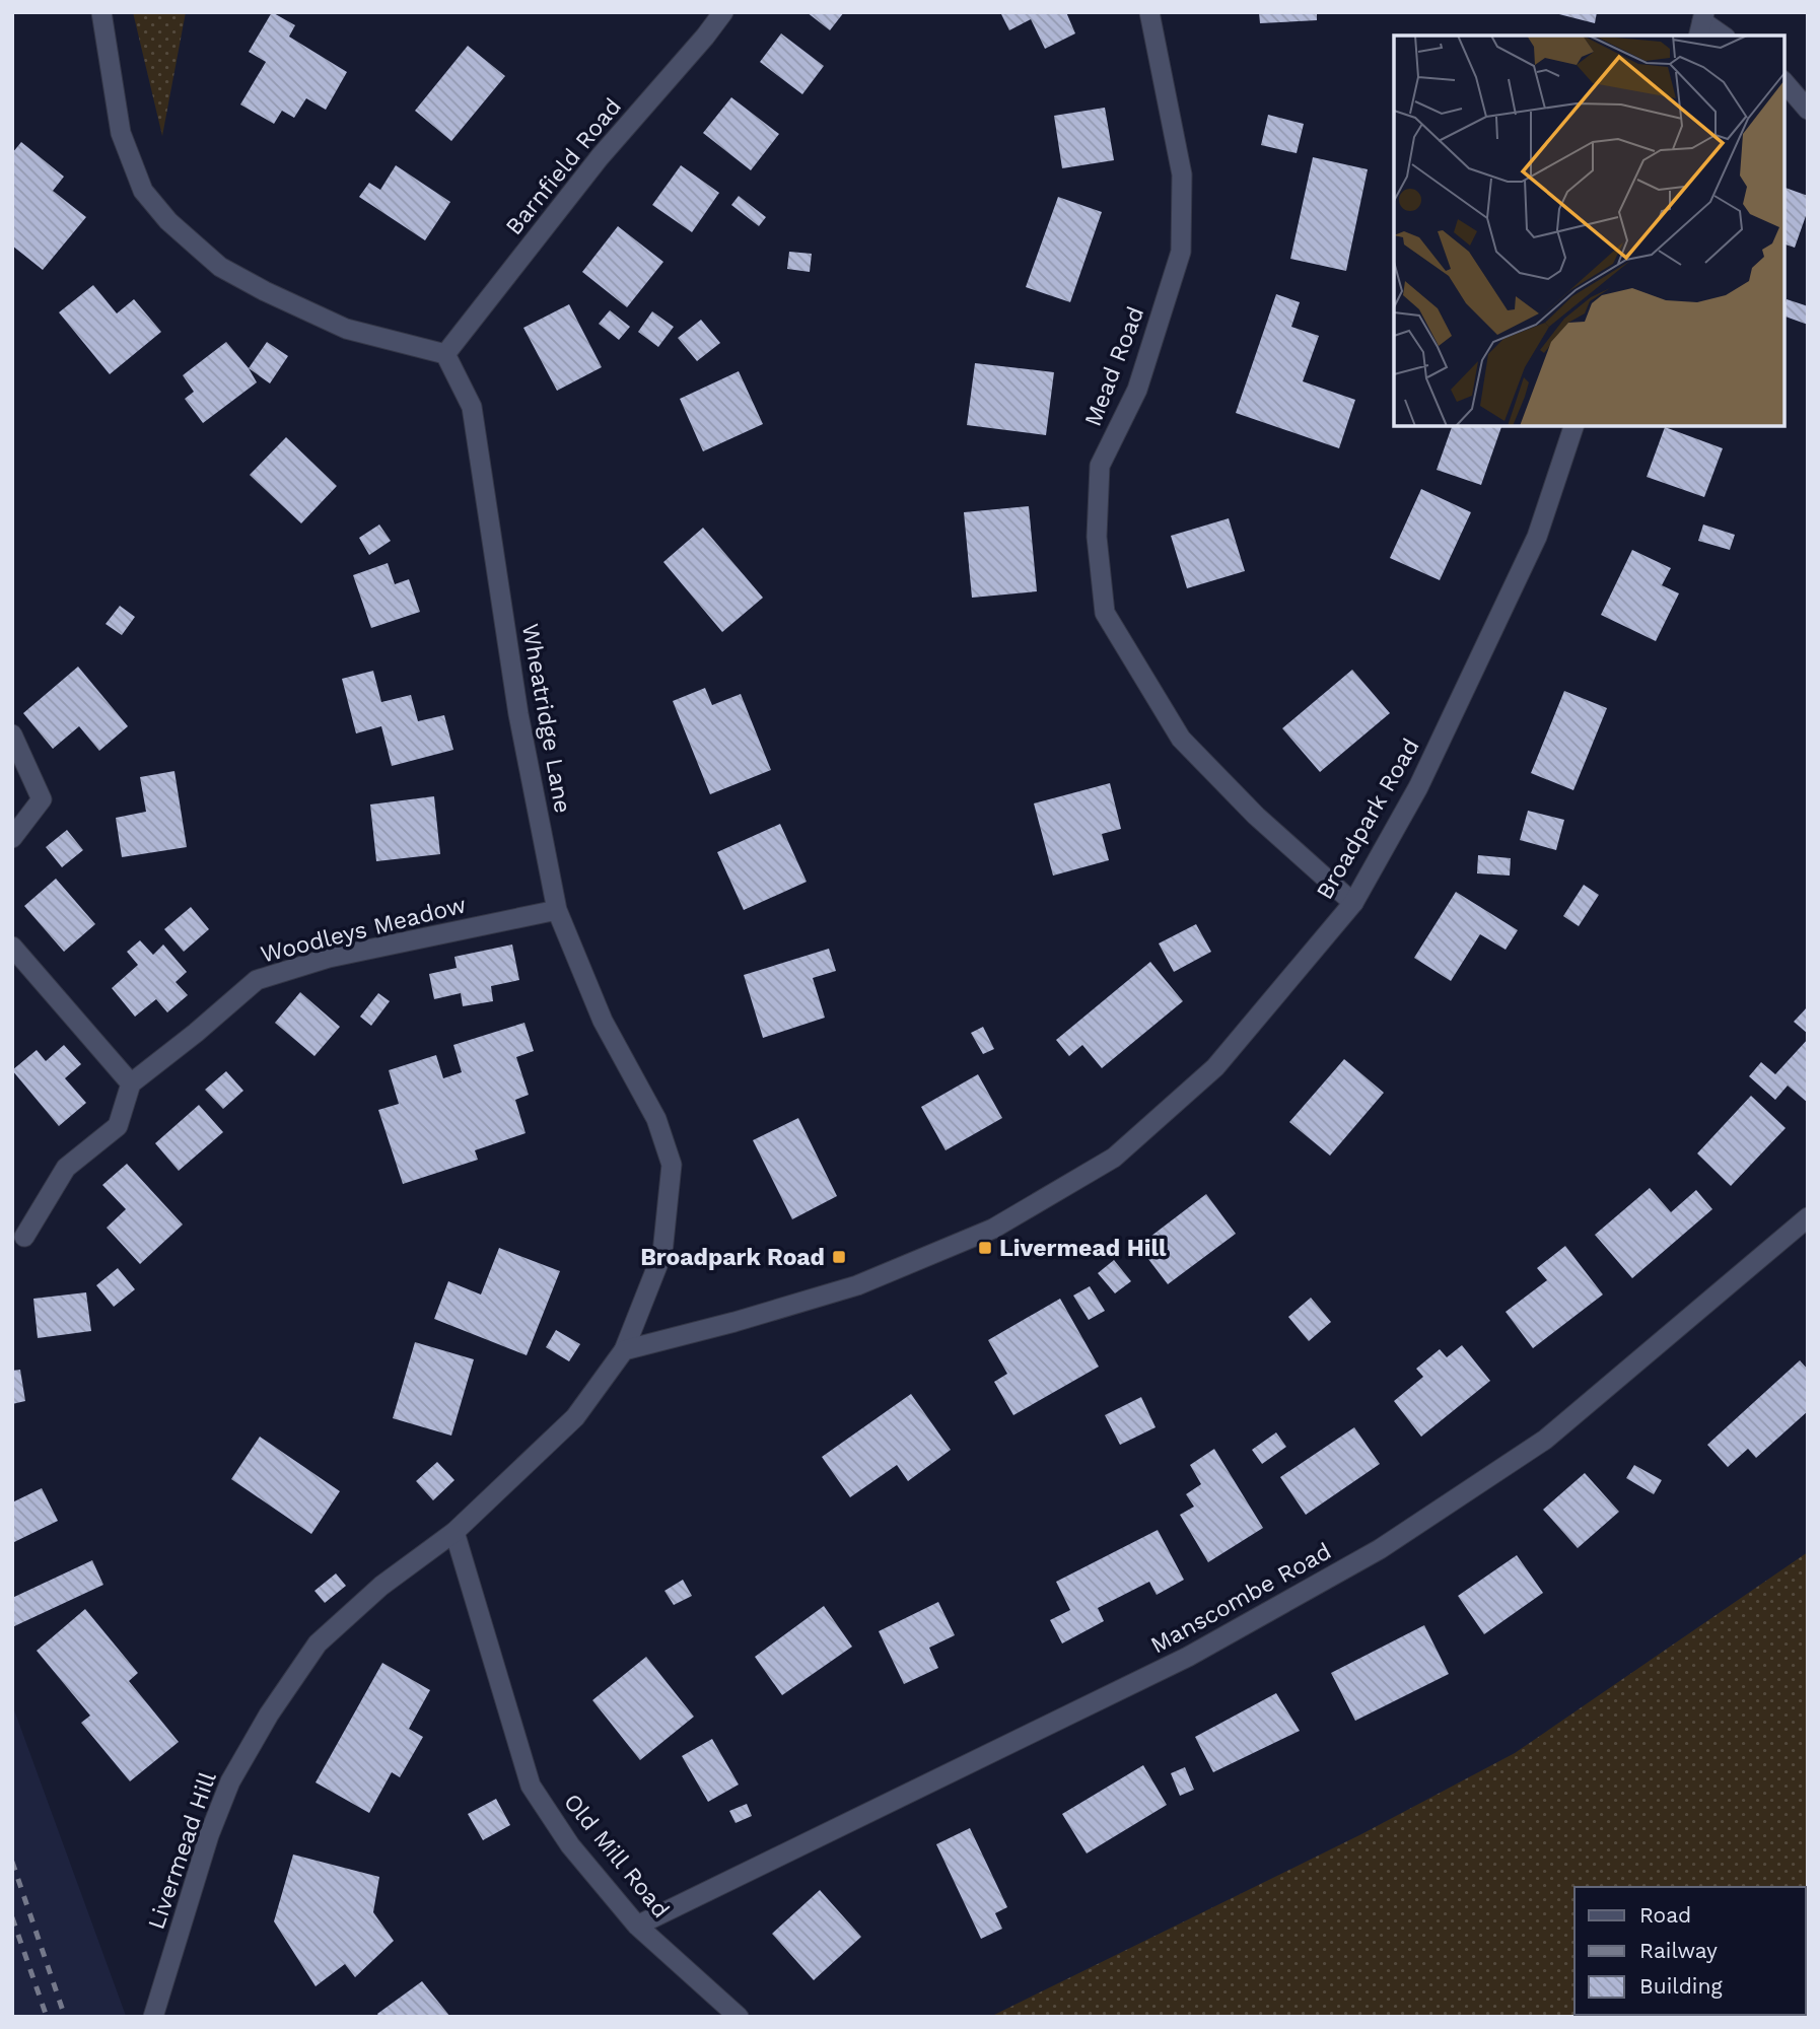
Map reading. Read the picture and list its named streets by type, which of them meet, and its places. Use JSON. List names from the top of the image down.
{
  "streets": {
    "street": [
      "Barnfield Road",
      "Mead Road",
      "Wheatridge Lane",
      "Broadpark Road",
      "Woodleys Meadow",
      "Manscombe Road",
      "Livermead Hill",
      "Old Mill Road"
    ]
  },
  "crossings": [
    ["Barnfield Road", "Wheatridge Lane"],
    ["Mead Road", "Broadpark Road"],
    ["Wheatridge Lane", "Broadpark Road"],
    ["Wheatridge Lane", "Woodleys Meadow"],
    ["Wheatridge Lane", "Livermead Hill"],
    ["Wheatridge Lane", "Old Mill Road"],
    ["Manscombe Road", "Old Mill Road"],
    ["Livermead Hill", "Old Mill Road"]
  ],
  "places": {
    "transit": ["Livermead Hill", "Broadpark Road"]
  },
  "legend": ["Road", "Railway", "Building"]
}
